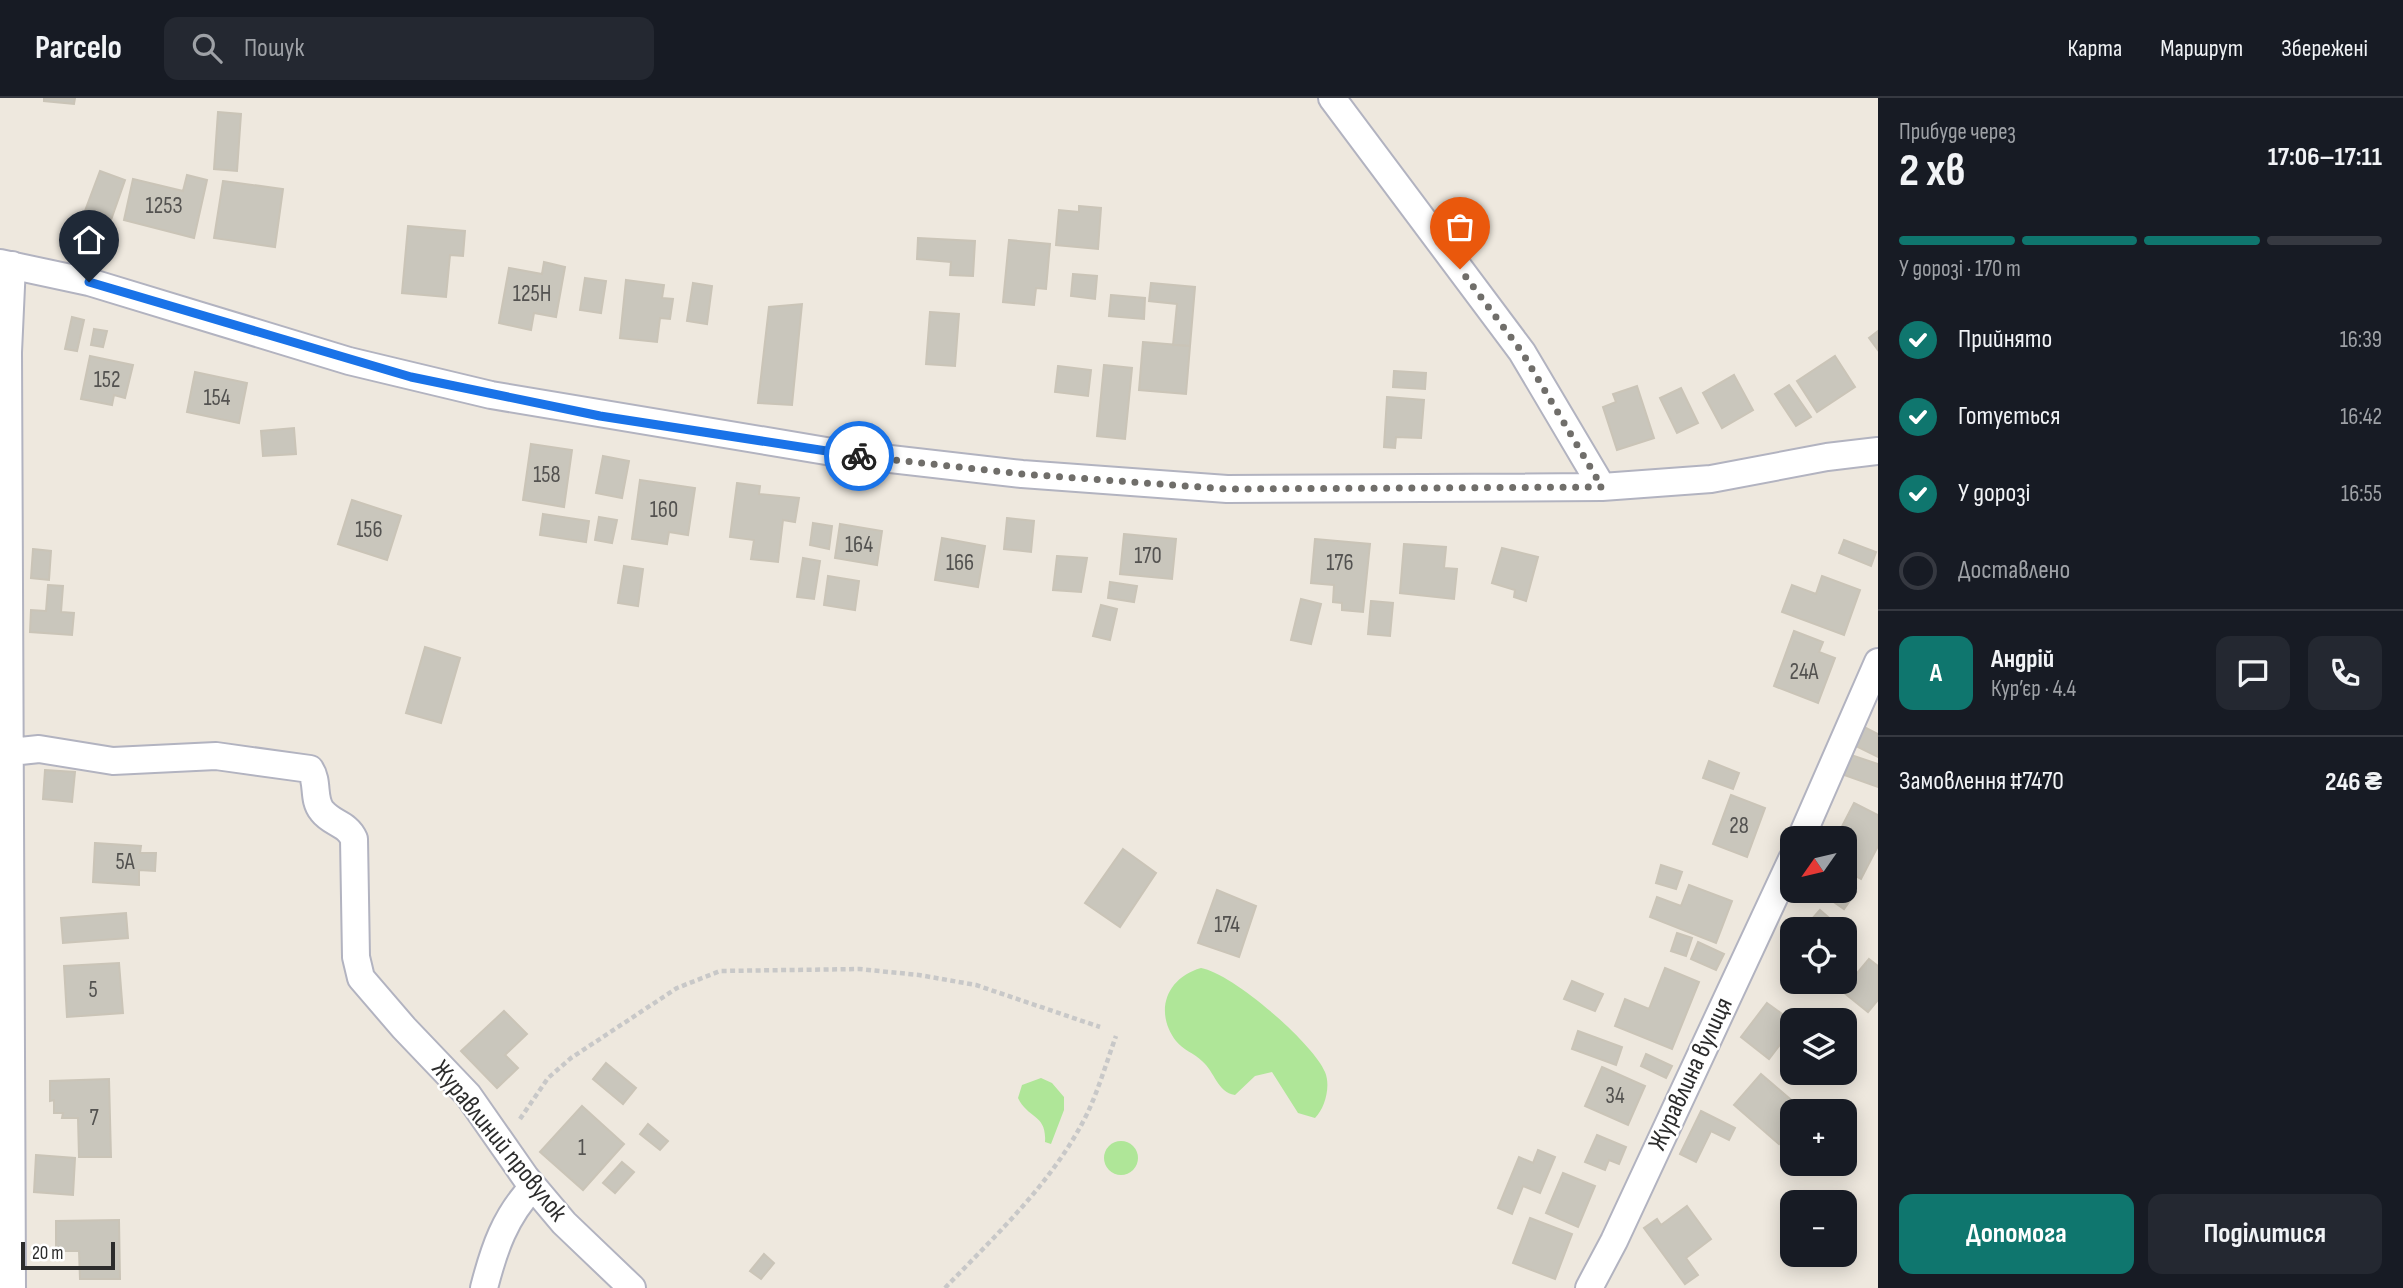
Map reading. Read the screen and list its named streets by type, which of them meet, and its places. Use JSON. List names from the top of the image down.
{
  "streets": {
    "street": ["Журавлина вулиця", "Журавлиний провулок"]
  },
  "house_numbers": [
    "125З",
    "125Н",
    "152",
    "154",
    "158",
    "160",
    "156",
    "164",
    "170",
    "166",
    "176",
    "24А",
    "28",
    "5А",
    "174",
    "5",
    "34",
    "7",
    "1"
  ],
  "scale_bar": "20 m",
  "north": "bottom left",
  "page": {
    "header": "Parcelo",
    "search": "Пошук",
    "nav": ["Карта", "Маршрут", "Збережені"],
    "heading": ["2 хв", "Прибуде через", "17:06–17:11"],
    "panel": [
      "Андрій",
      "Кур’єр · 4.4",
      "Замовлення #7470",
      "246 ₴"
    ],
    "bar": "У дорозі · 170 m",
    "list": [
      ["Прийнято", "16:39"],
      ["Готується", "16:42"],
      ["У дорозі", "16:55"],
      "Доставлено"
    ],
    "round": "А",
    "map_buttons": ["+", "−"],
    "buttons": ["Допомога", "Поділитися"],
    "scale": "20 m"
  }
}
